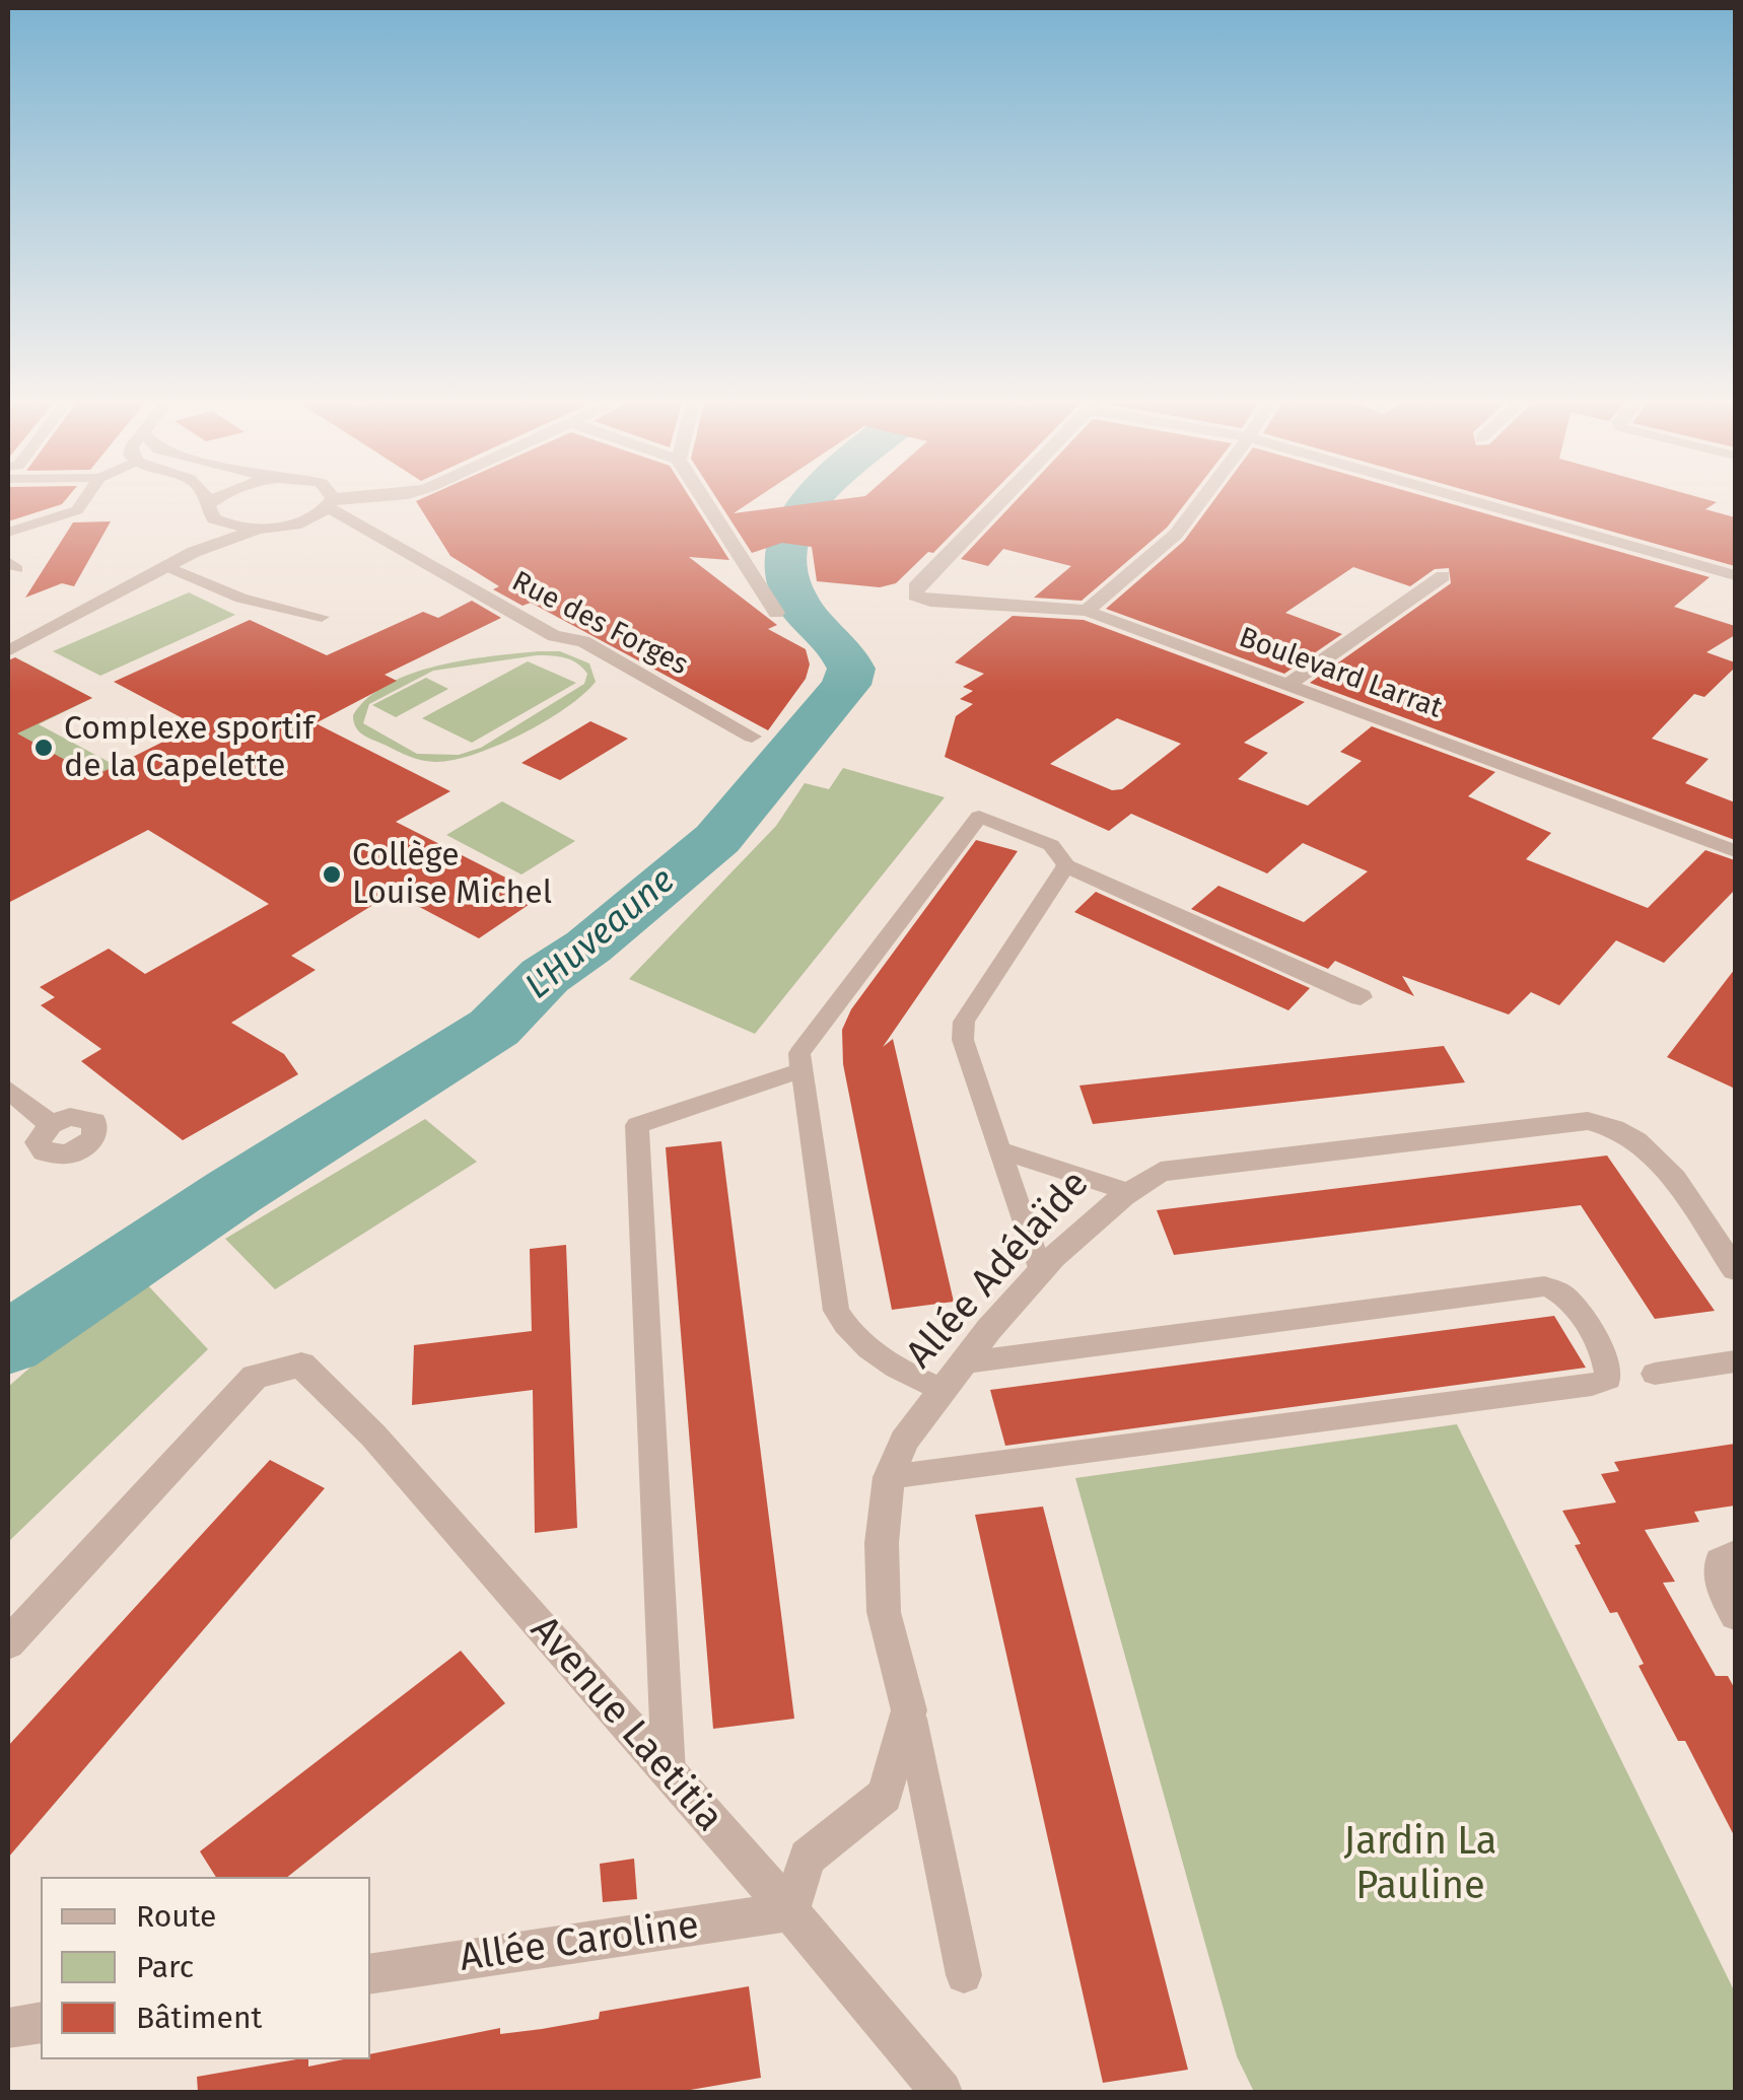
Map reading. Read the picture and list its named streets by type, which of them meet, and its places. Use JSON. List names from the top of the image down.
{
  "streets": {
    "street": [
      "Rue des Forges",
      "Boulevard Larrat",
      "Allée Adélaïde",
      "Avenue Laetitia",
      "Allée Caroline"
    ]
  },
  "crossings": [
    ["Allée Adélaïde", "Avenue Laetitia"],
    ["Allée Adélaïde", "Allée Caroline"],
    ["Avenue Laetitia", "Allée Caroline"]
  ],
  "water": ["L'Huveaune"],
  "parks": ["Jardin La Pauline"],
  "places": ["Complexe sportif de la Capelette", "Collège Louise Michel"],
  "legend": ["Route", "Parc", "Bâtiment"]
}
